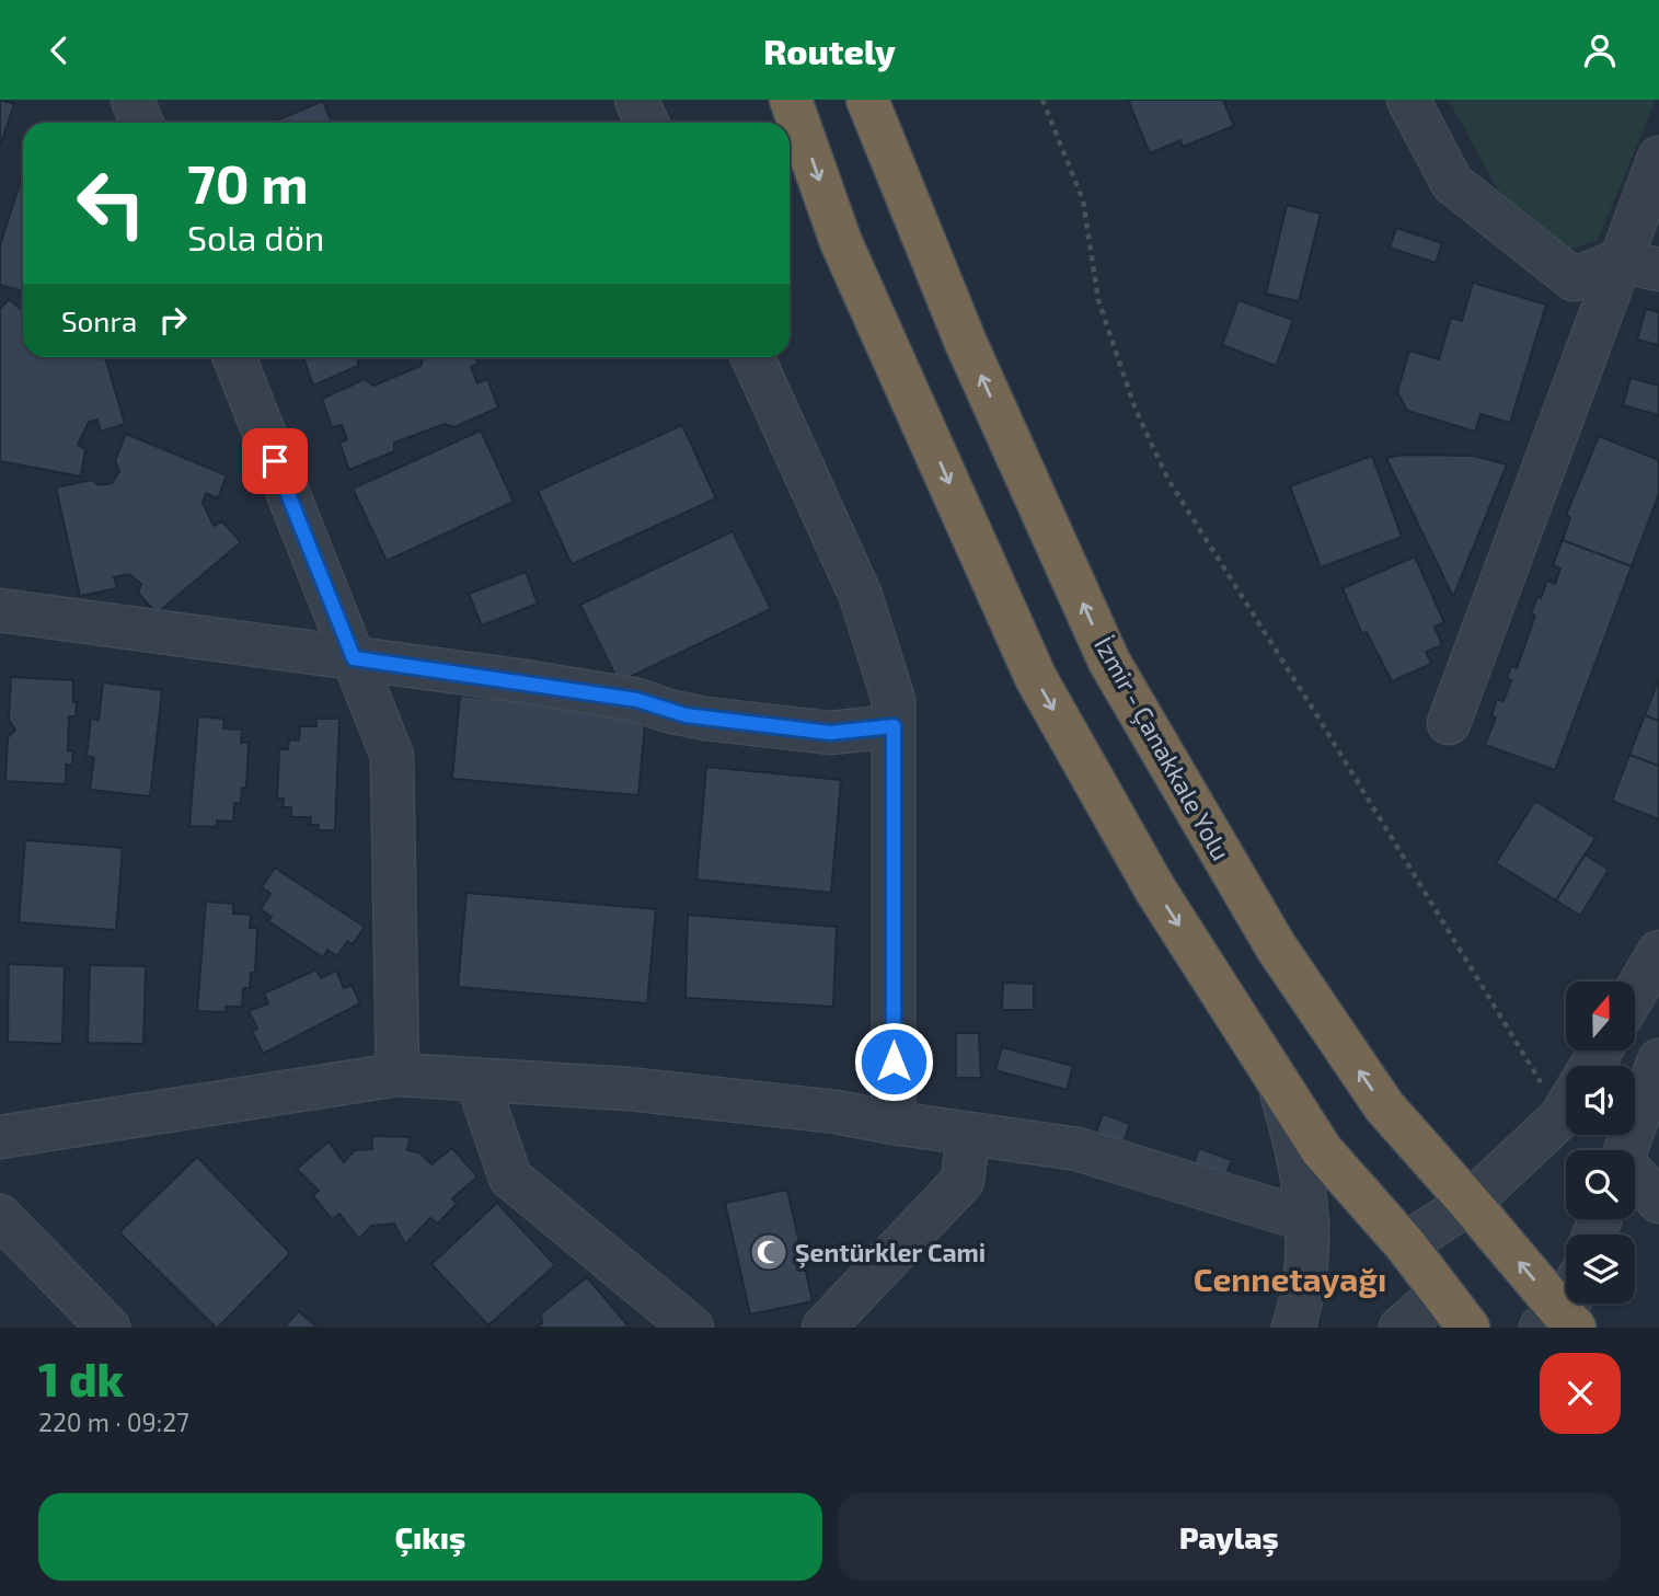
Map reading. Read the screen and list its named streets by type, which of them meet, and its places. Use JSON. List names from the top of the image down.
{
  "streets": {
    "highway": ["İzmir - Çanakkale Yolu"]
  },
  "districts": ["Cennetayağı"],
  "places": {
    "mosque": ["Şentürkler Cami"]
  },
  "north": "top",
  "page": {
    "header": "Routely",
    "turn": ["70 m", "Sola dön"],
    "then": "Sonra",
    "heading": ["1 dk", "220 m · 09:27"],
    "buttons": ["Çıkış", "Paylaş"]
  }
}
